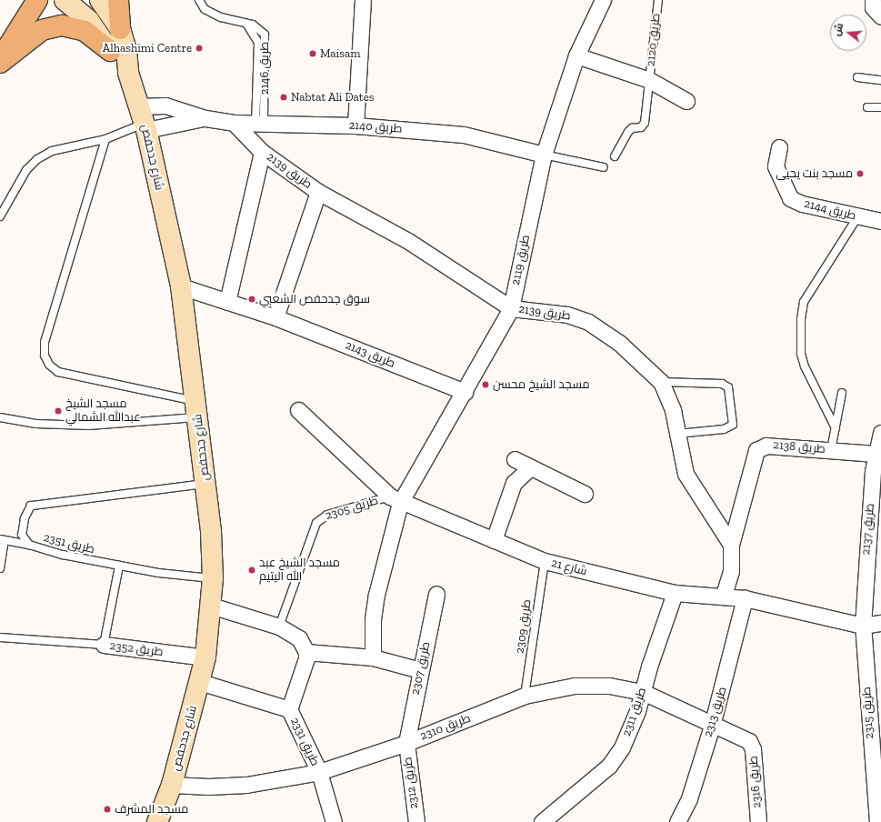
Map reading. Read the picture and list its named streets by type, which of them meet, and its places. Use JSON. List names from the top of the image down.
{
  "streets": {
    "street": [
      "طريق 2120",
      "طريق 2140",
      "شارع جدحفص",
      "طريق 2139",
      "طريق 2144",
      "طريق 2119",
      "طريق 2143",
      "طريق 2138",
      "طريق 2137",
      "شارع 21",
      "طريق 2352",
      "طريق 2307",
      "طريق 2311",
      "طريق 2313",
      "طريق 2315",
      "طريق 2310",
      "طريق 2331",
      "طريق 2316",
      "طريق 2312"
    ],
    "lane": [
      "طريق 2146",
      "طريق 2305",
      "طريق 2351",
      "طريق 2309"
    ]
  },
  "crossings": [
    ["طريق 2120", "طريق 2119"],
    ["طريق 2146", "طريق 2140"],
    ["طريق 2140", "شارع جدحفص"],
    ["طريق 2140", "طريق 2119"],
    ["شارع جدحفص", "طريق 2143"],
    ["شارع جدحفص", "طريق 2351"],
    ["شارع جدحفص", "طريق 2352"],
    ["شارع جدحفص", "طريق 2310"],
    ["شارع جدحفص", "طريق 2331"],
    ["طريق 2139", "طريق 2119"],
    ["طريق 2139", "طريق 2138"],
    ["طريق 2119", "طريق 2143"],
    ["طريق 2119", "طريق 2305"],
    ["طريق 2119", "شارع 21"],
    ["طريق 2138", "طريق 2137"],
    ["طريق 2305", "شارع 21"],
    ["طريق 2137", "شارع 21"],
    ["طريق 2137", "طريق 2315"],
    ["طريق 2351", "طريق 2352"],
    ["شارع 21", "طريق 2309"],
    ["شارع 21", "طريق 2311"],
    ["شارع 21", "طريق 2313"],
    ["شارع 21", "طريق 2315"],
    ["طريق 2309", "طريق 2310"],
    ["طريق 2307", "طريق 2310"],
    ["طريق 2307", "طريق 2312"],
    ["طريق 2311", "طريق 2310"],
    ["طريق 2313", "طريق 2310"],
    ["طريق 2313", "طريق 2316"],
    ["طريق 2310", "طريق 2331"],
    ["طريق 2310", "طريق 2316"],
    ["طريق 2310", "طريق 2312"]
  ],
  "places": [
    "Alhashimi Centre",
    "Maisam",
    "Nabtat Ali Dates",
    "مسجد بنت يحيى",
    "سوق جدحفص الشعبي",
    "مسجد الشيخ محسن",
    "مسجد الشيخ عبدالله الشمالي",
    "مسجد الشيخ عبد الله اليتيم",
    "مسجد المشرف"
  ],
  "north": "left"
}
